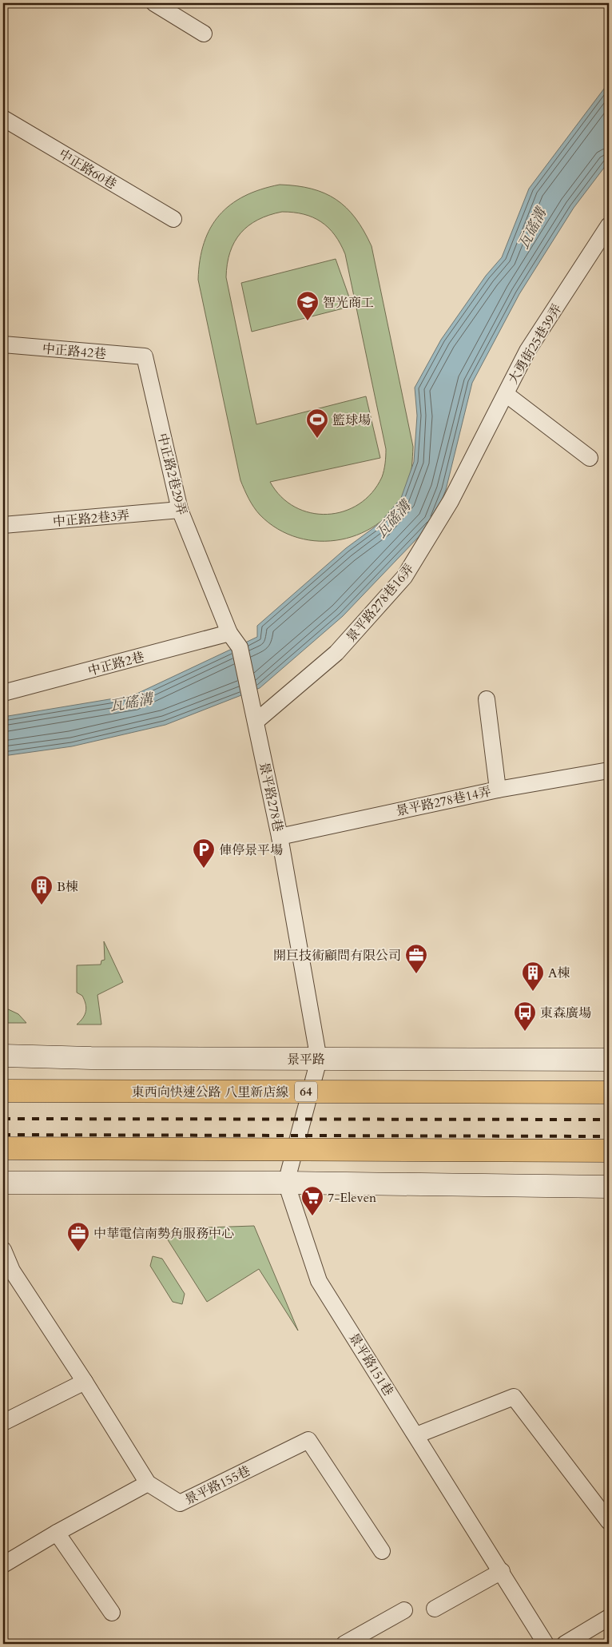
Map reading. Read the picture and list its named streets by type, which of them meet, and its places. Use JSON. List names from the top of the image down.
{
  "streets": {
    "highway": ["東西向快速公路 八里新店線", "64"],
    "main road": ["景平路"],
    "lane": [
      "中正路60巷",
      "大勇街25巷39弄",
      "中正路42巷",
      "中正路2巷29弄",
      "中正路2巷3弄",
      "景平路278巷16弄",
      "中正路2巷",
      "景平路278巷",
      "景平路278巷14弄",
      "景平路151巷",
      "景平路155巷"
    ]
  },
  "crossings": [
    ["大勇街25巷39弄", "景平路278巷16弄"],
    ["中正路42巷", "中正路2巷29弄"],
    ["中正路2巷29弄", "中正路2巷3弄"],
    ["中正路2巷29弄", "中正路2巷"],
    ["中正路2巷29弄", "景平路278巷"],
    ["景平路278巷16弄", "景平路278巷"],
    ["中正路2巷", "景平路278巷"],
    ["景平路278巷", "景平路278巷14弄"],
    ["景平路278巷", "景平路"]
  ],
  "water": ["瓦磘溝"],
  "places": {
    "school or university": ["智光商工"],
    "sports": ["籃球場"],
    "parking": ["俥停景平場"],
    "building": ["B棟", "A棟"],
    "office": ["開巨技術顧問有限公司", "中華電信南勢角服務中心"],
    "bus stop": ["東森廣場"],
    "supermarket": ["7-Eleven"]
  }
}
